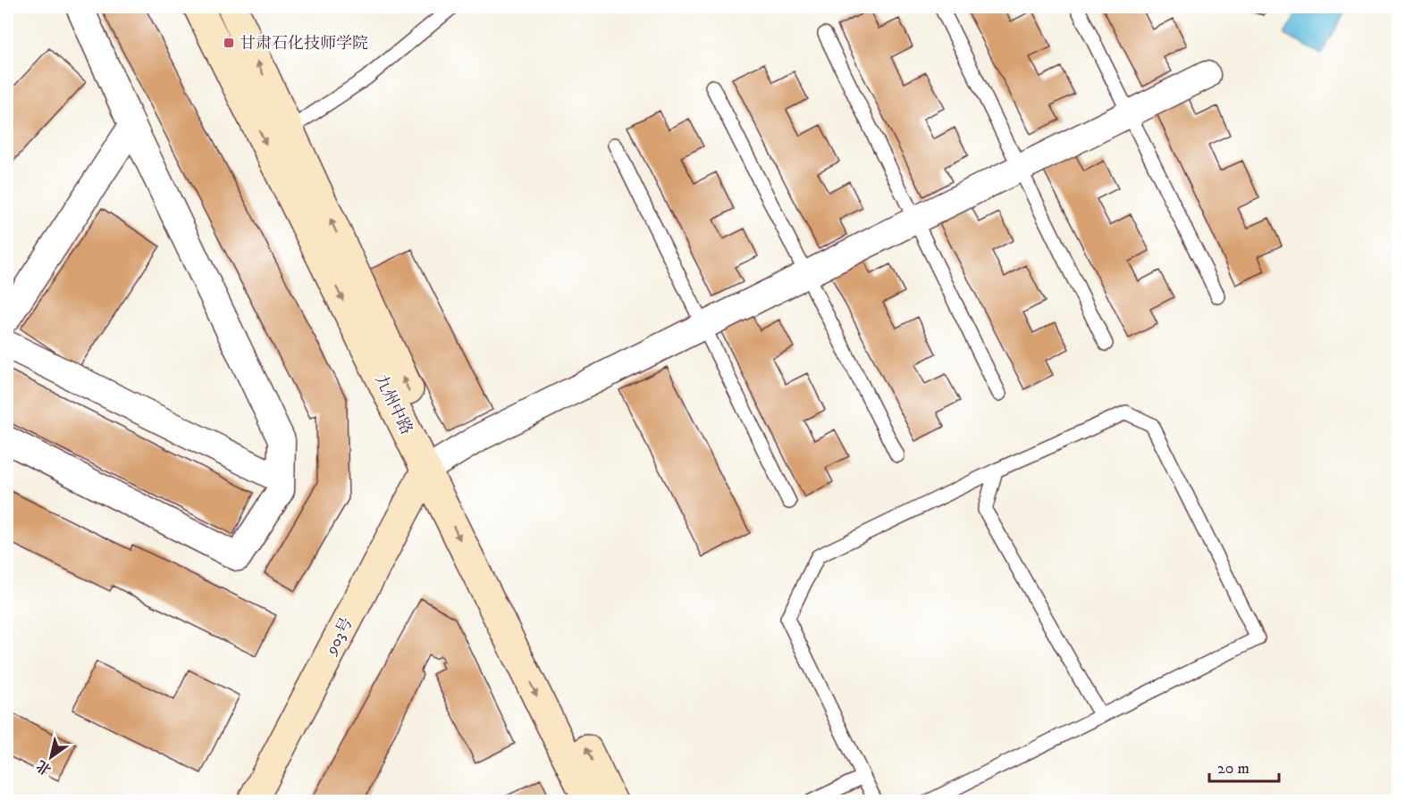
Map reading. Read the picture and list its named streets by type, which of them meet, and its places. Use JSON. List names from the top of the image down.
{
  "streets": {
    "street": ["九州中路", "903号"]
  },
  "crossings": [
    ["九州中路", "903号"]
  ],
  "places": {
    "transit": ["甘肃石化技师学院"]
  },
  "scale_bar": "20 m",
  "north": "bottom left"
}
